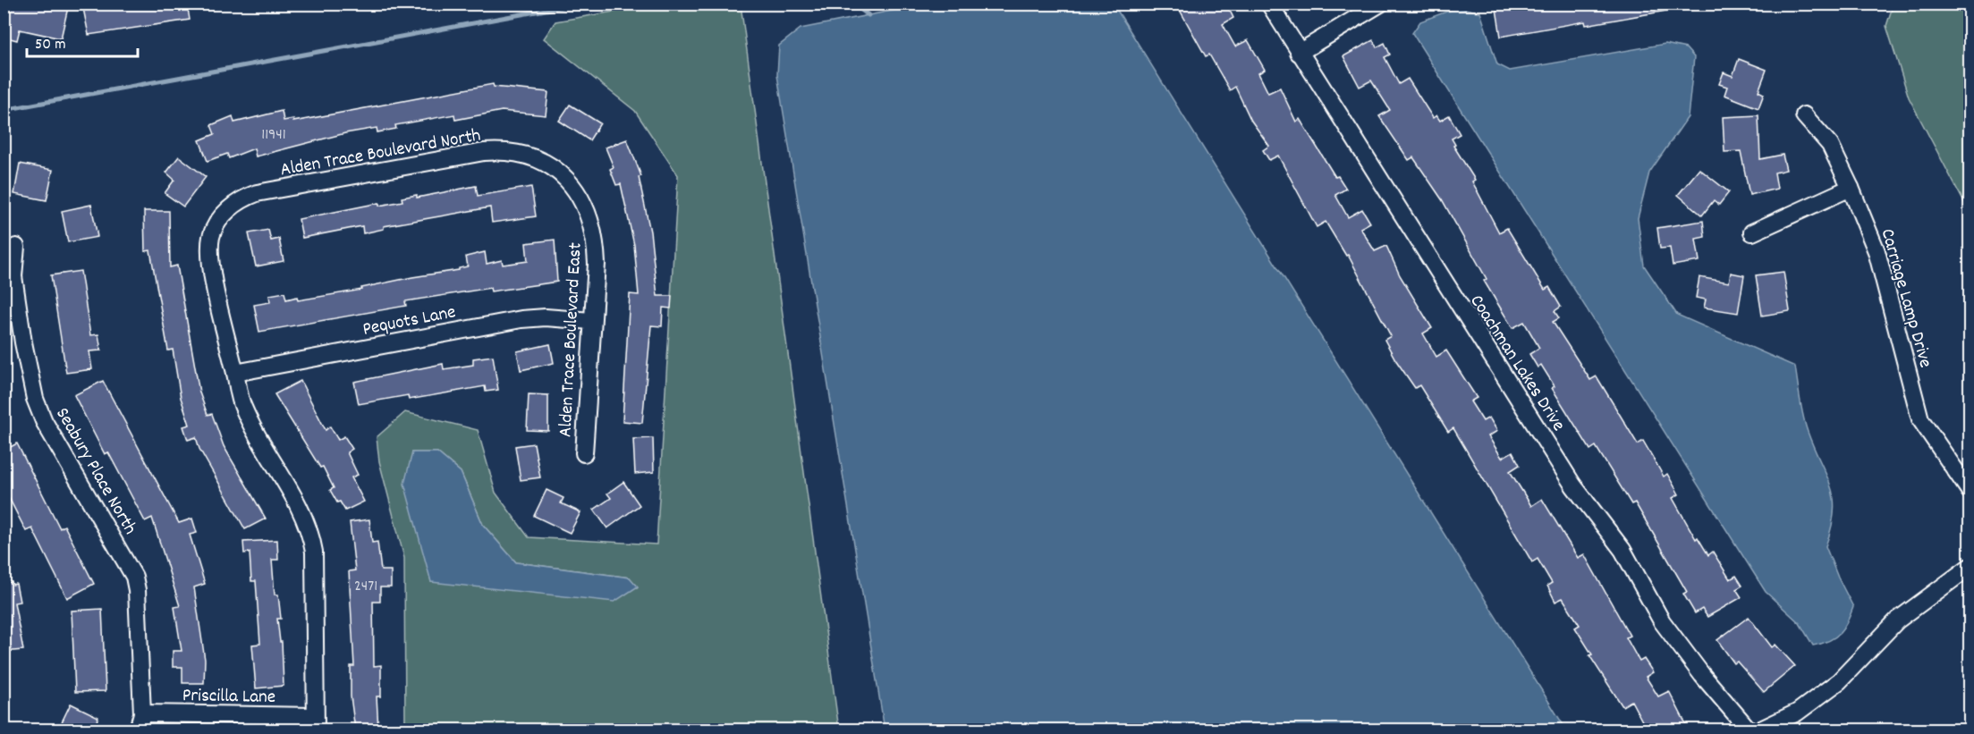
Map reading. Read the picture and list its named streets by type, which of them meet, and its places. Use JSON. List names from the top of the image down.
{
  "streets": {
    "street": [
      "Alden Trace Boulevard North",
      "Carriage Lamp Drive",
      "Pequots Lane",
      "Alden Trace Boulevard East",
      "Coachman Lakes Drive",
      "Seabury Place North",
      "Priscilla Lane"
    ]
  },
  "crossings": [
    ["Alden Trace Boulevard North", "Pequots Lane"],
    ["Alden Trace Boulevard North", "Alden Trace Boulevard East"],
    ["Pequots Lane", "Alden Trace Boulevard East"],
    ["Seabury Place North", "Priscilla Lane"]
  ],
  "house_numbers": ["11941", "2471"],
  "scale_bar": "50 m"
}
